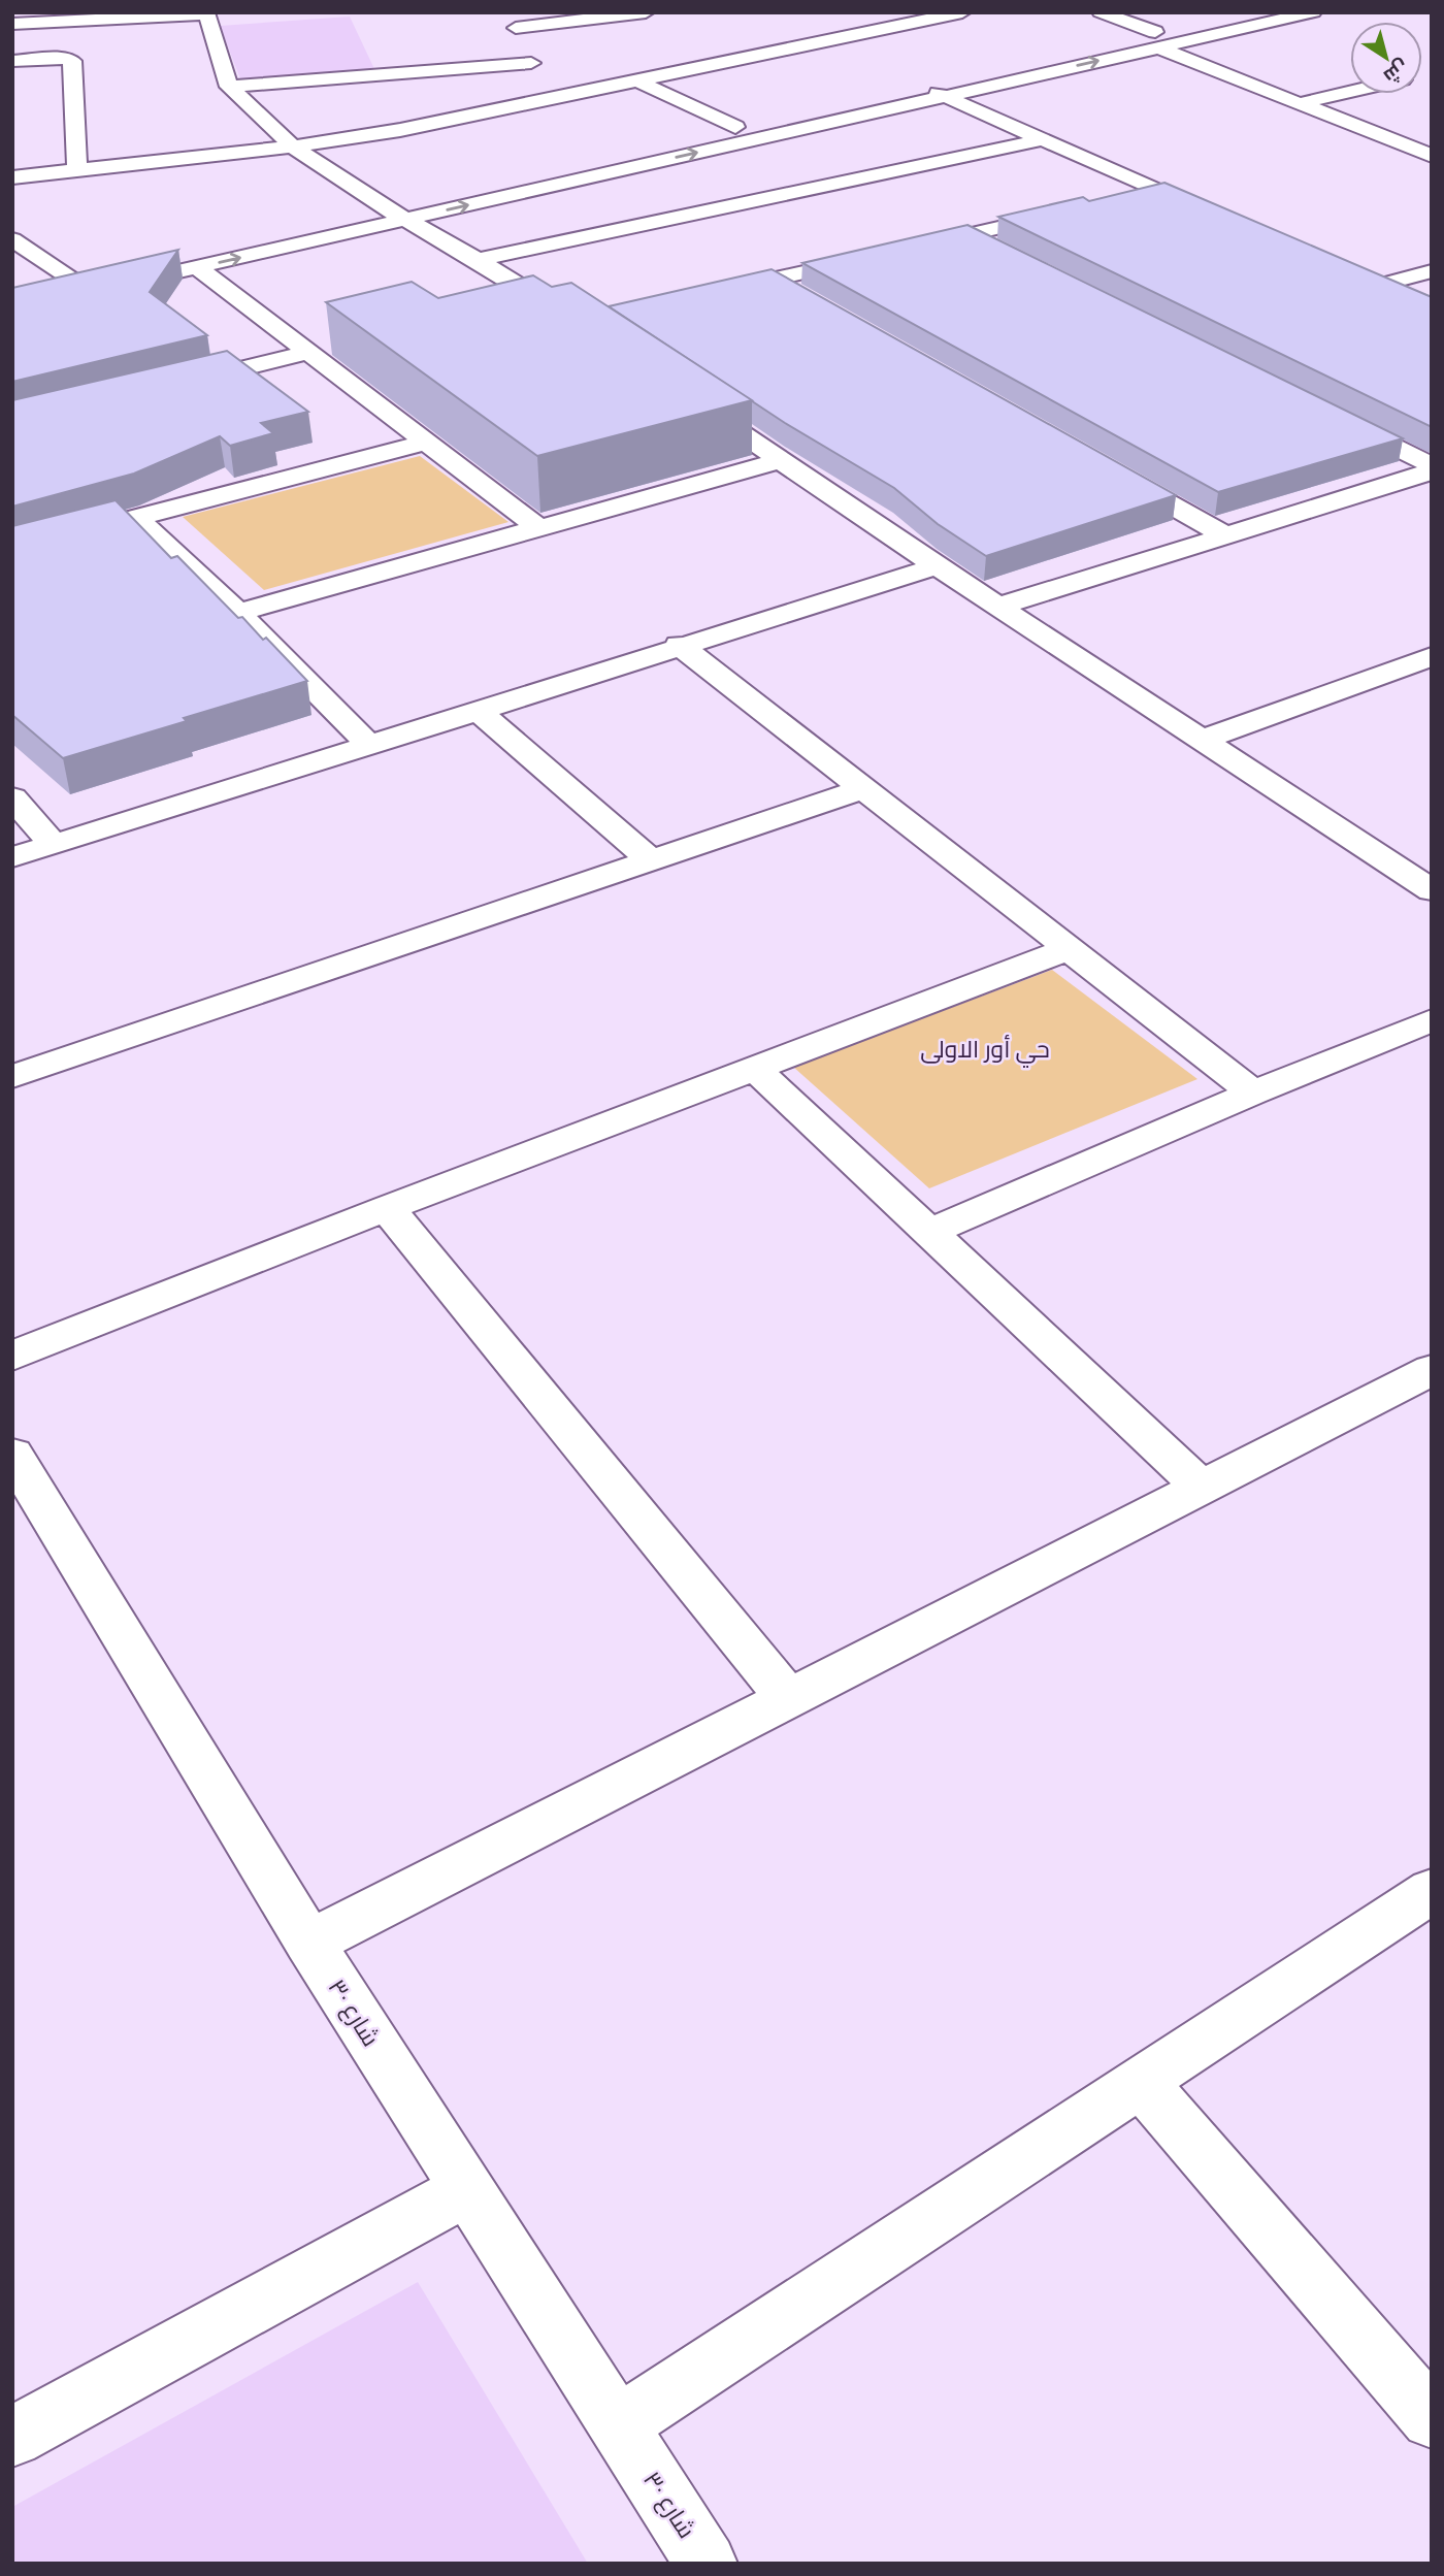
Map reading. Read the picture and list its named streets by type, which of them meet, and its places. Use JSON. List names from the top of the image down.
{
  "streets": {
    "street": ["شارع ٣٠"]
  },
  "districts": ["حي أور الاولى"],
  "north": "bottom right"
}
